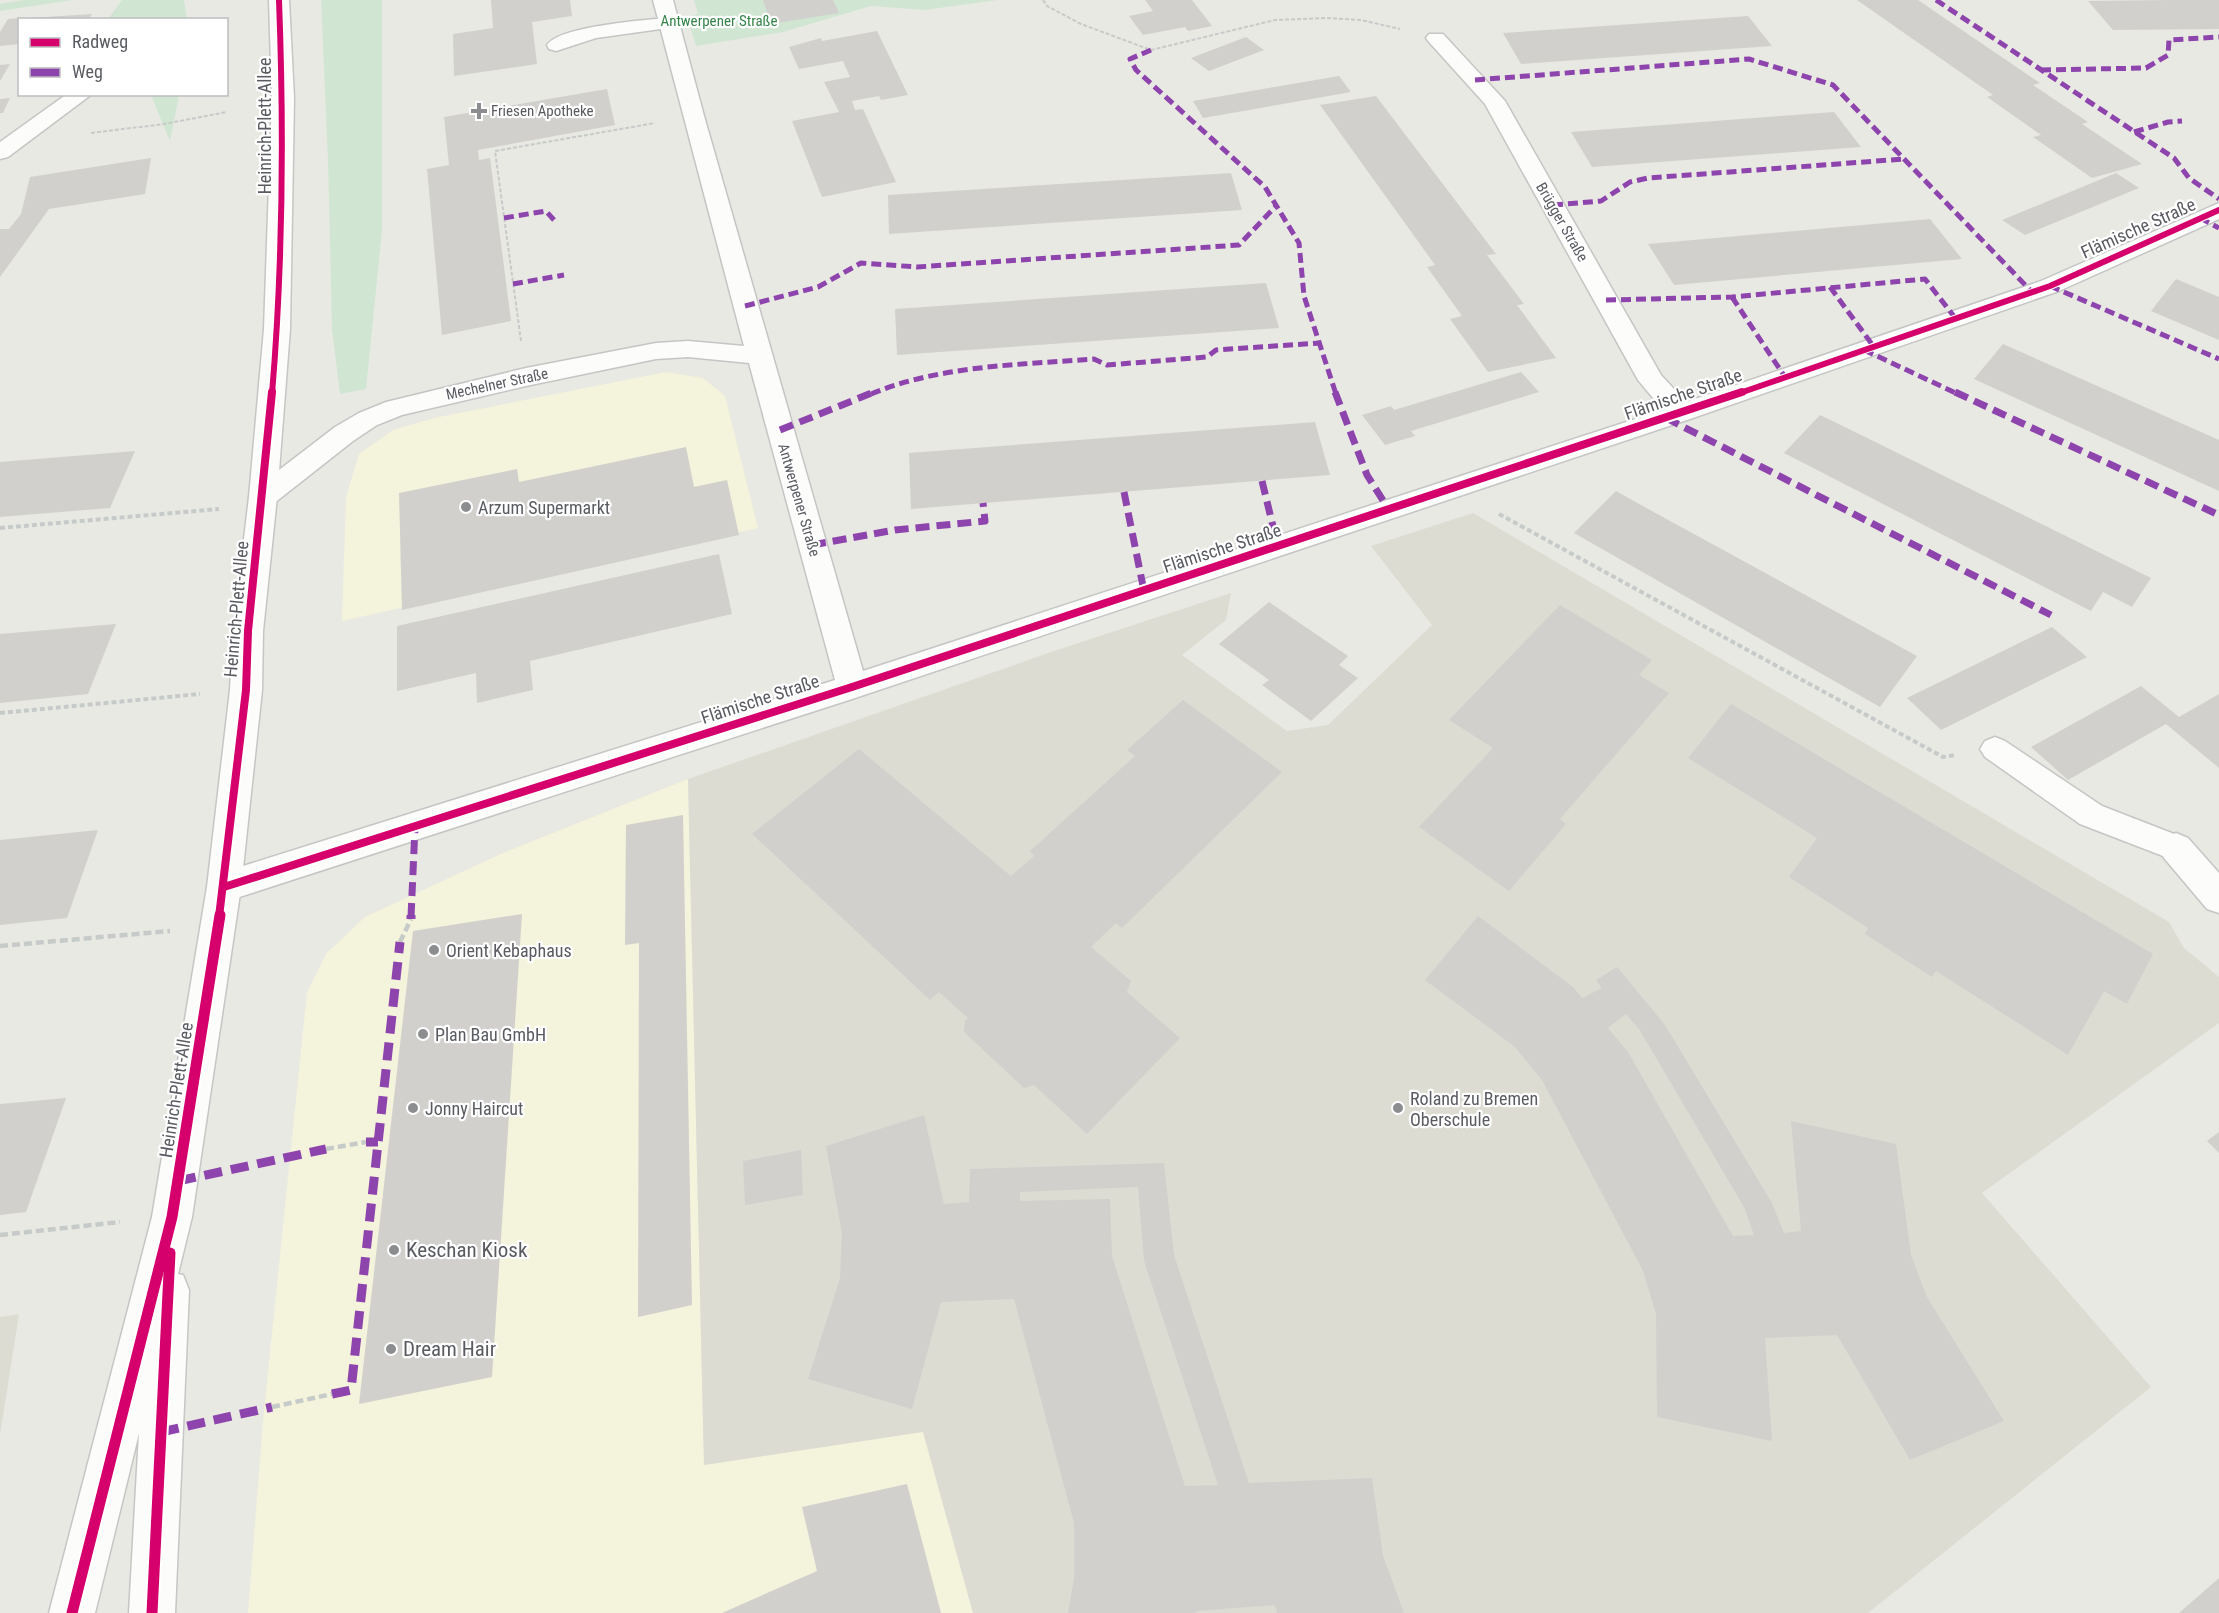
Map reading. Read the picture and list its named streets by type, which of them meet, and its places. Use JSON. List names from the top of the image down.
{
  "streets": {
    "street": [
      "Heinrich-Plett-Allee",
      "Brügger Straße",
      "Flämische Straße",
      "Mechelner Straße",
      "Antwerpener Straße"
    ]
  },
  "crossings": [
    ["Heinrich-Plett-Allee", "Flämische Straße"],
    ["Heinrich-Plett-Allee", "Mechelner Straße"],
    ["Brügger Straße", "Flämische Straße"],
    ["Flämische Straße", "Antwerpener Straße"],
    ["Mechelner Straße", "Antwerpener Straße"]
  ],
  "parks": ["Antwerpener Straße"],
  "places": {
    "health": ["Friesen Apotheke"],
    "other": [
      "Arzum Supermarkt",
      "Orient Kebaphaus",
      "Plan Bau GmbH",
      "Jonny Haircut",
      "Roland zu Bremen Oberschule",
      "Keschan Kiosk",
      "Dream Hair"
    ]
  },
  "legend": ["Radweg", "Weg"]
}
